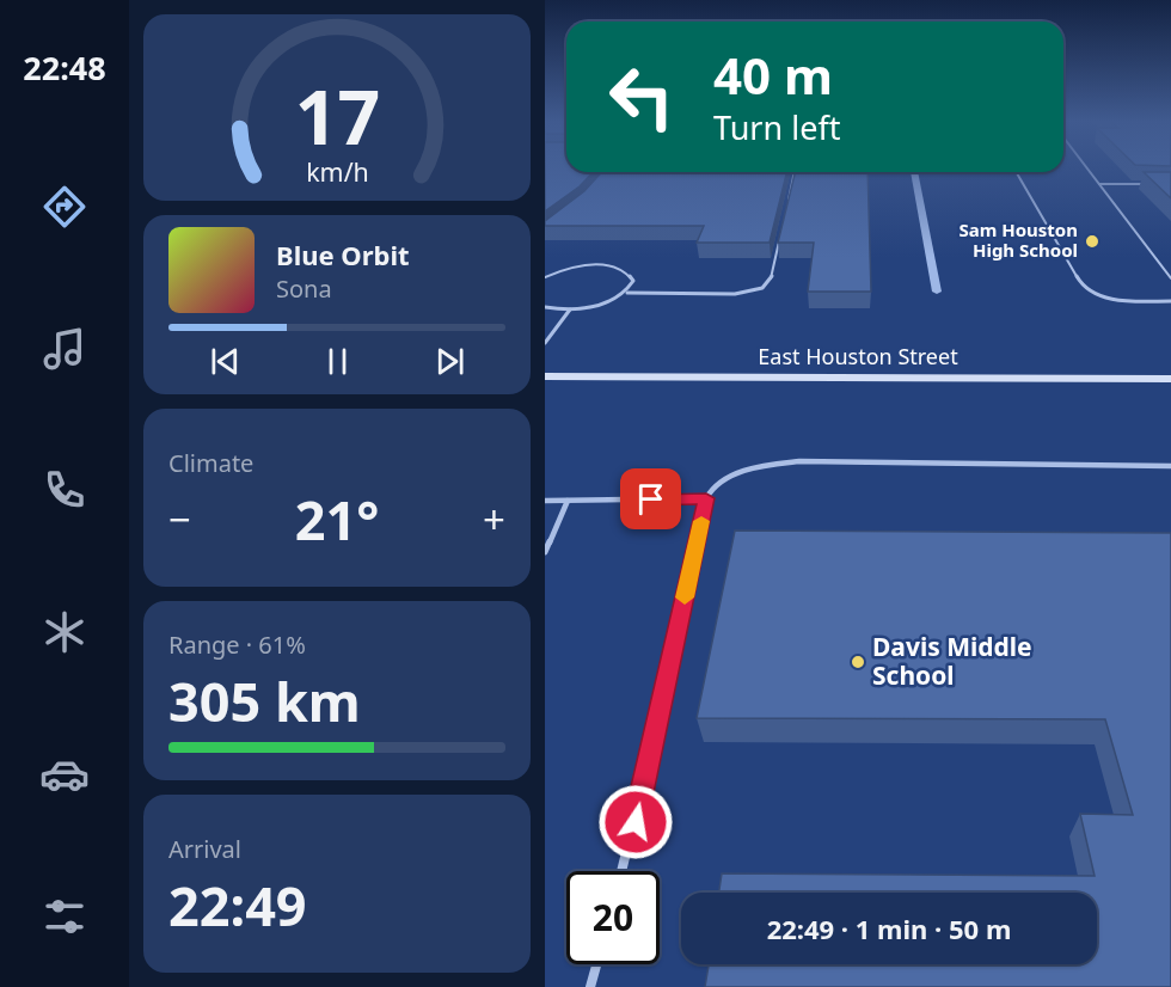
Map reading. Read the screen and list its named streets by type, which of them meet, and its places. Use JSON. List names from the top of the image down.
{
  "streets": {
    "main road": ["East Houston Street"]
  },
  "places": ["Sam Houston High School", "Davis Middle School"],
  "page": {
    "tabs": "22:48",
    "turn": ["40 m", "Turn left"],
    "song": ["Blue Orbit", "Sona"],
    "tile": [
      "Climate",
      ["Range · 61%", "305 km"],
      ["Arrival", "22:49"]
    ],
    "heat": ["−", "21°", "+"],
    "limit": "20",
    "trip": "22:49 · 1 min · 50 m",
    "gauge": ["17", "km/h"]
  }
}
